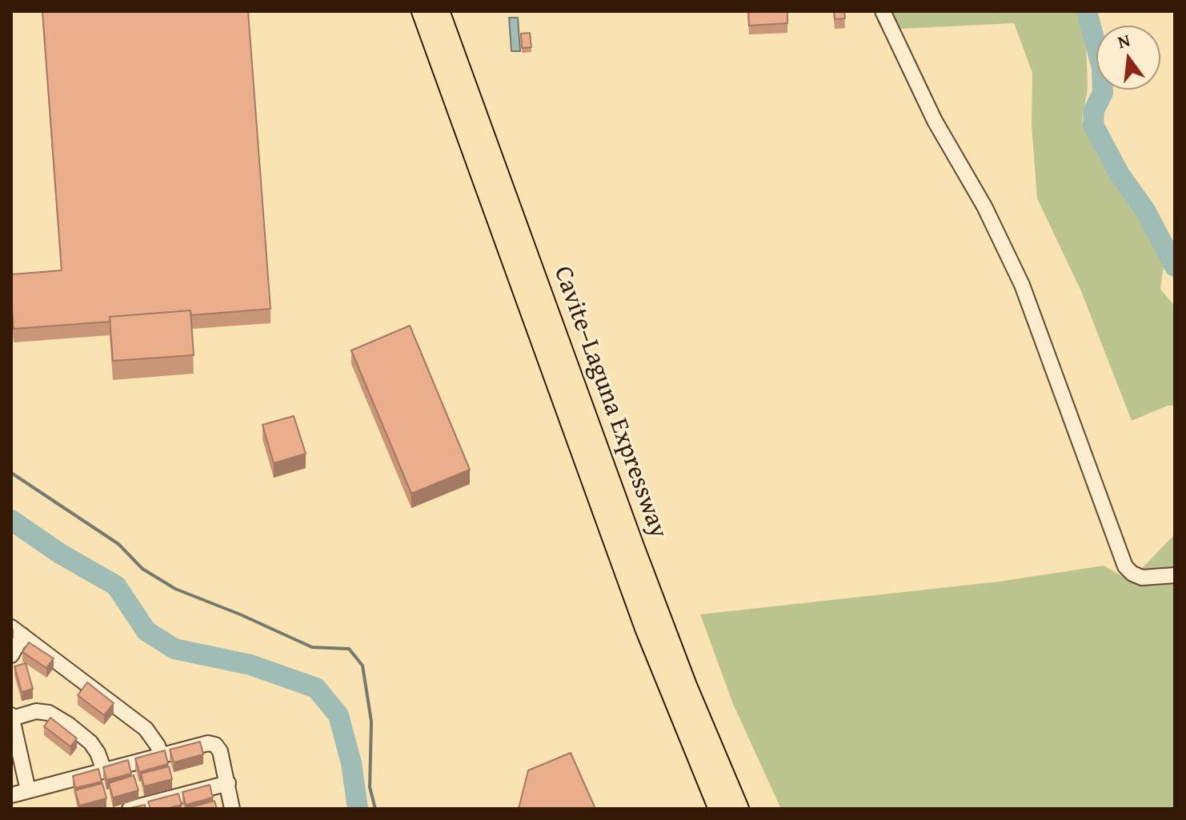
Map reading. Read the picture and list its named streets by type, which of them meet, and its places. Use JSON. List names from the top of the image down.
{
  "streets": {
    "highway": ["Cavite–Laguna Expressway"]
  },
  "north": "top"
}
